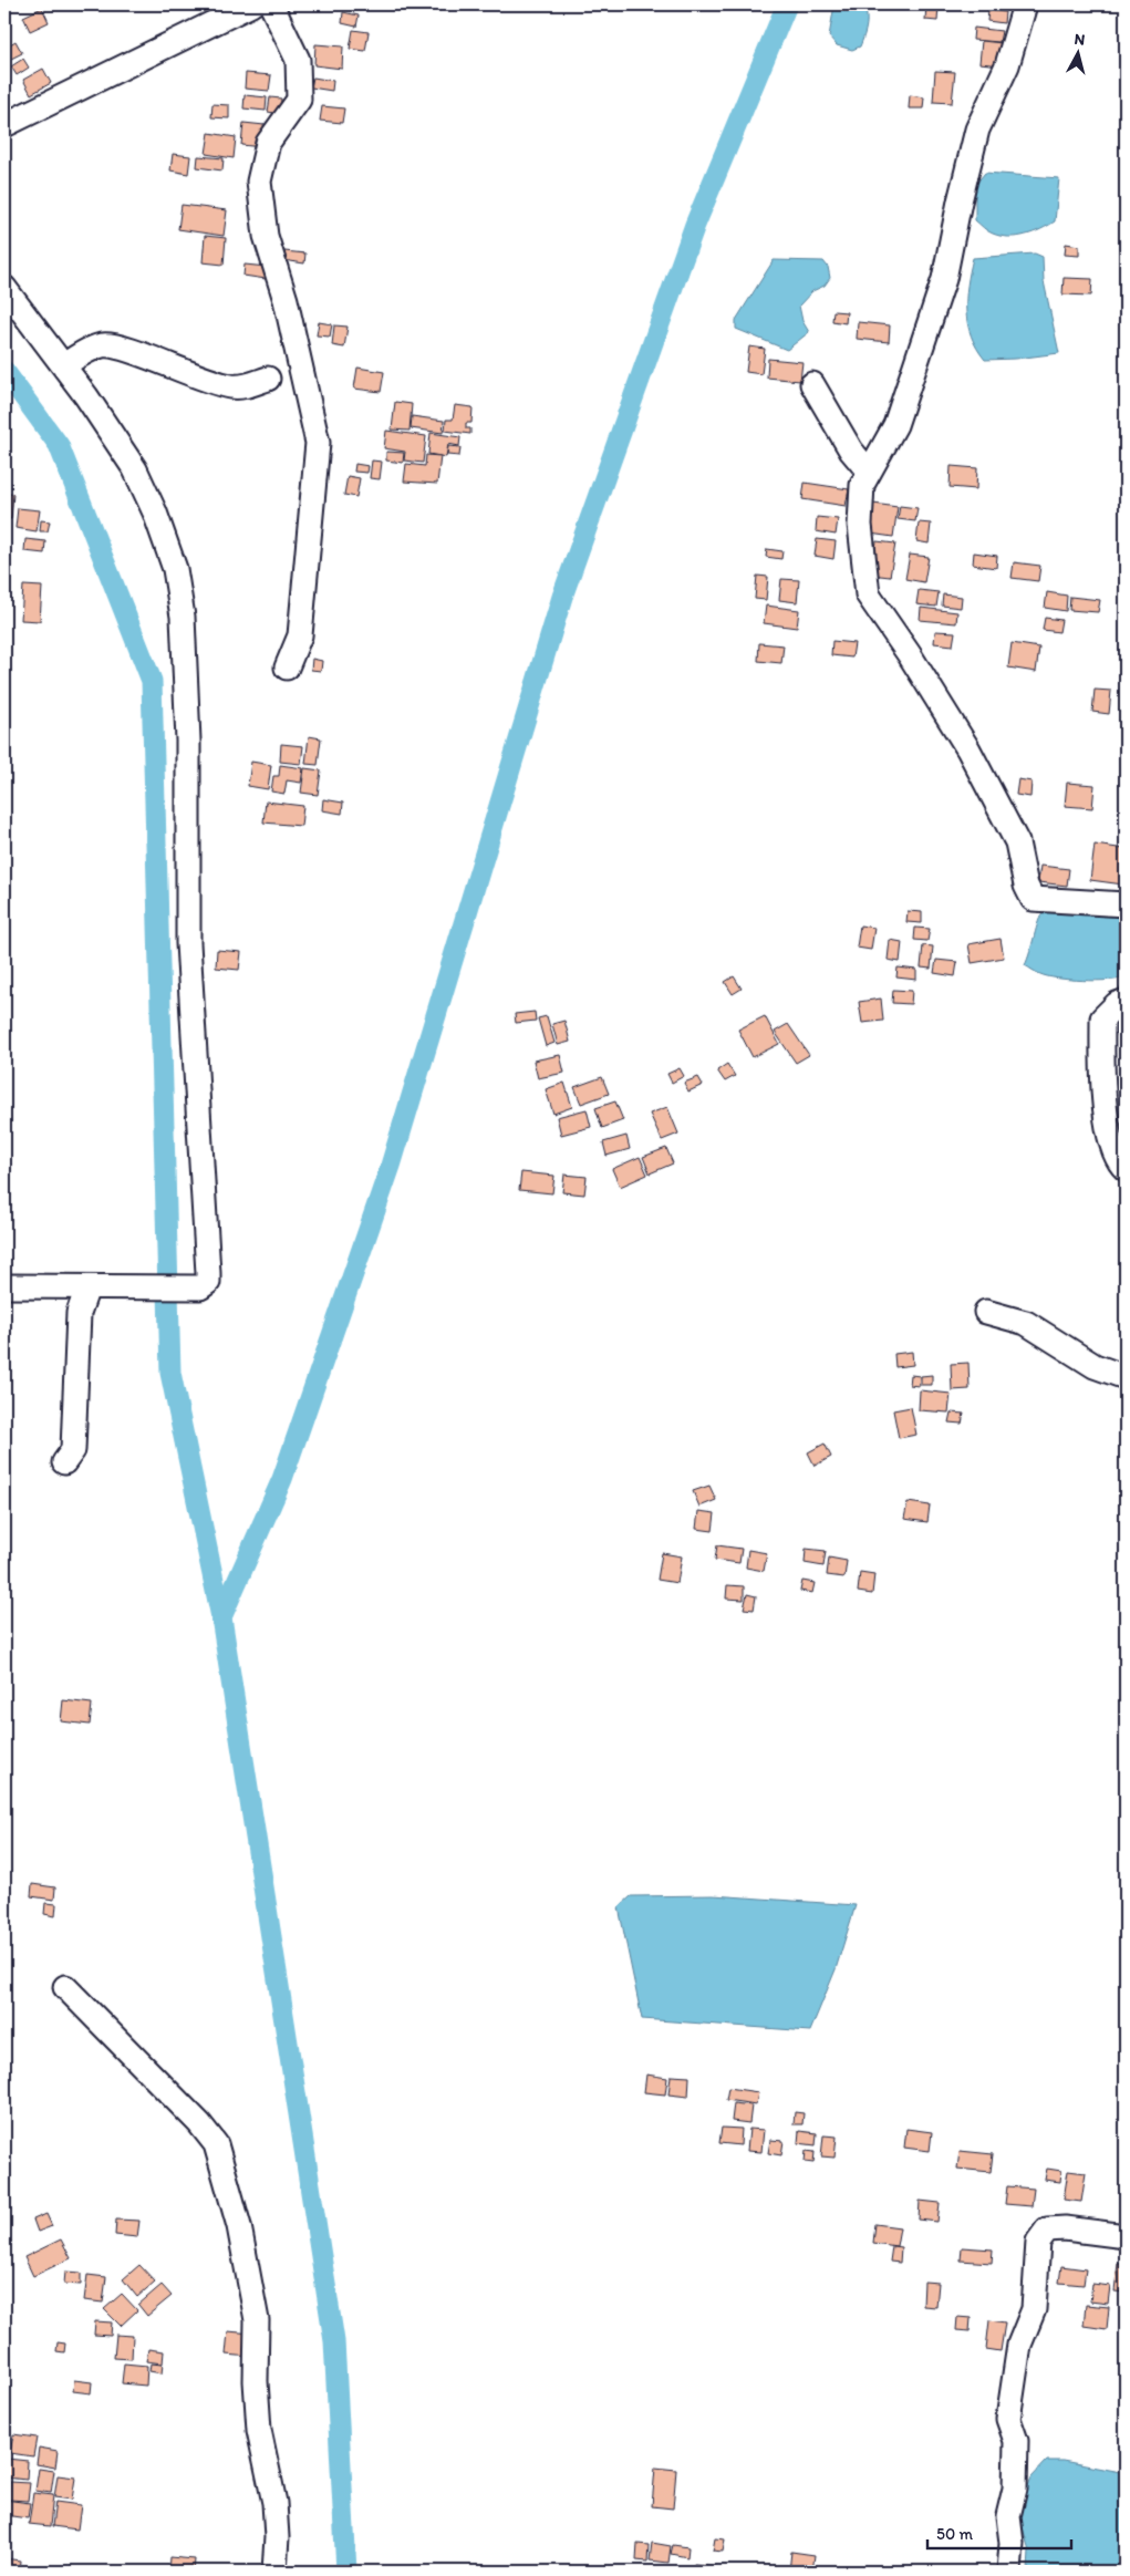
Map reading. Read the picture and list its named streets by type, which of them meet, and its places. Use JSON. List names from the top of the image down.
{
  "scale_bar": "50 m",
  "north": "top"
}
